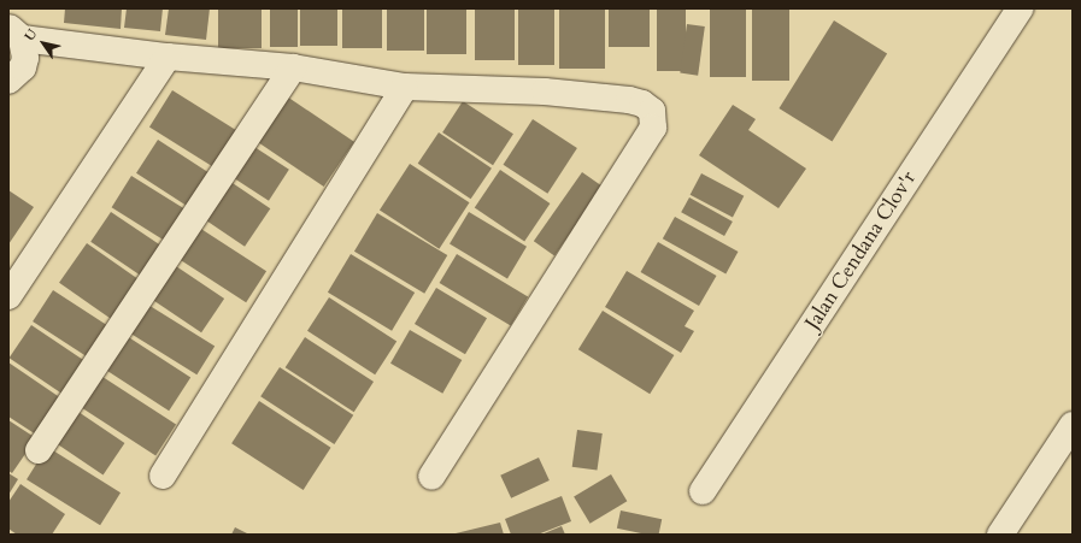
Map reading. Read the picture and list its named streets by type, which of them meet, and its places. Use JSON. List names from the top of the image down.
{
  "streets": {
    "street": ["Jalan Cendana Clov'r"]
  },
  "north": "top left"
}
